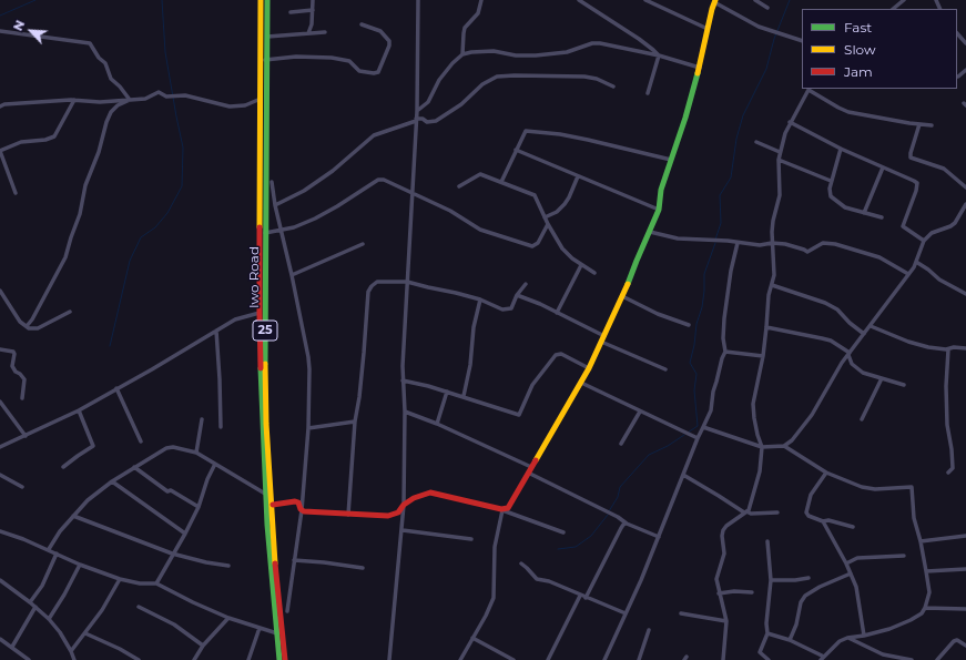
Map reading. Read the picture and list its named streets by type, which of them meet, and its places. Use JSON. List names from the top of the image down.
{
  "streets": {
    "main road": ["Iwo Road", "25"]
  },
  "legend": ["Fast", "Slow", "Jam"],
  "north": "top left"
}
